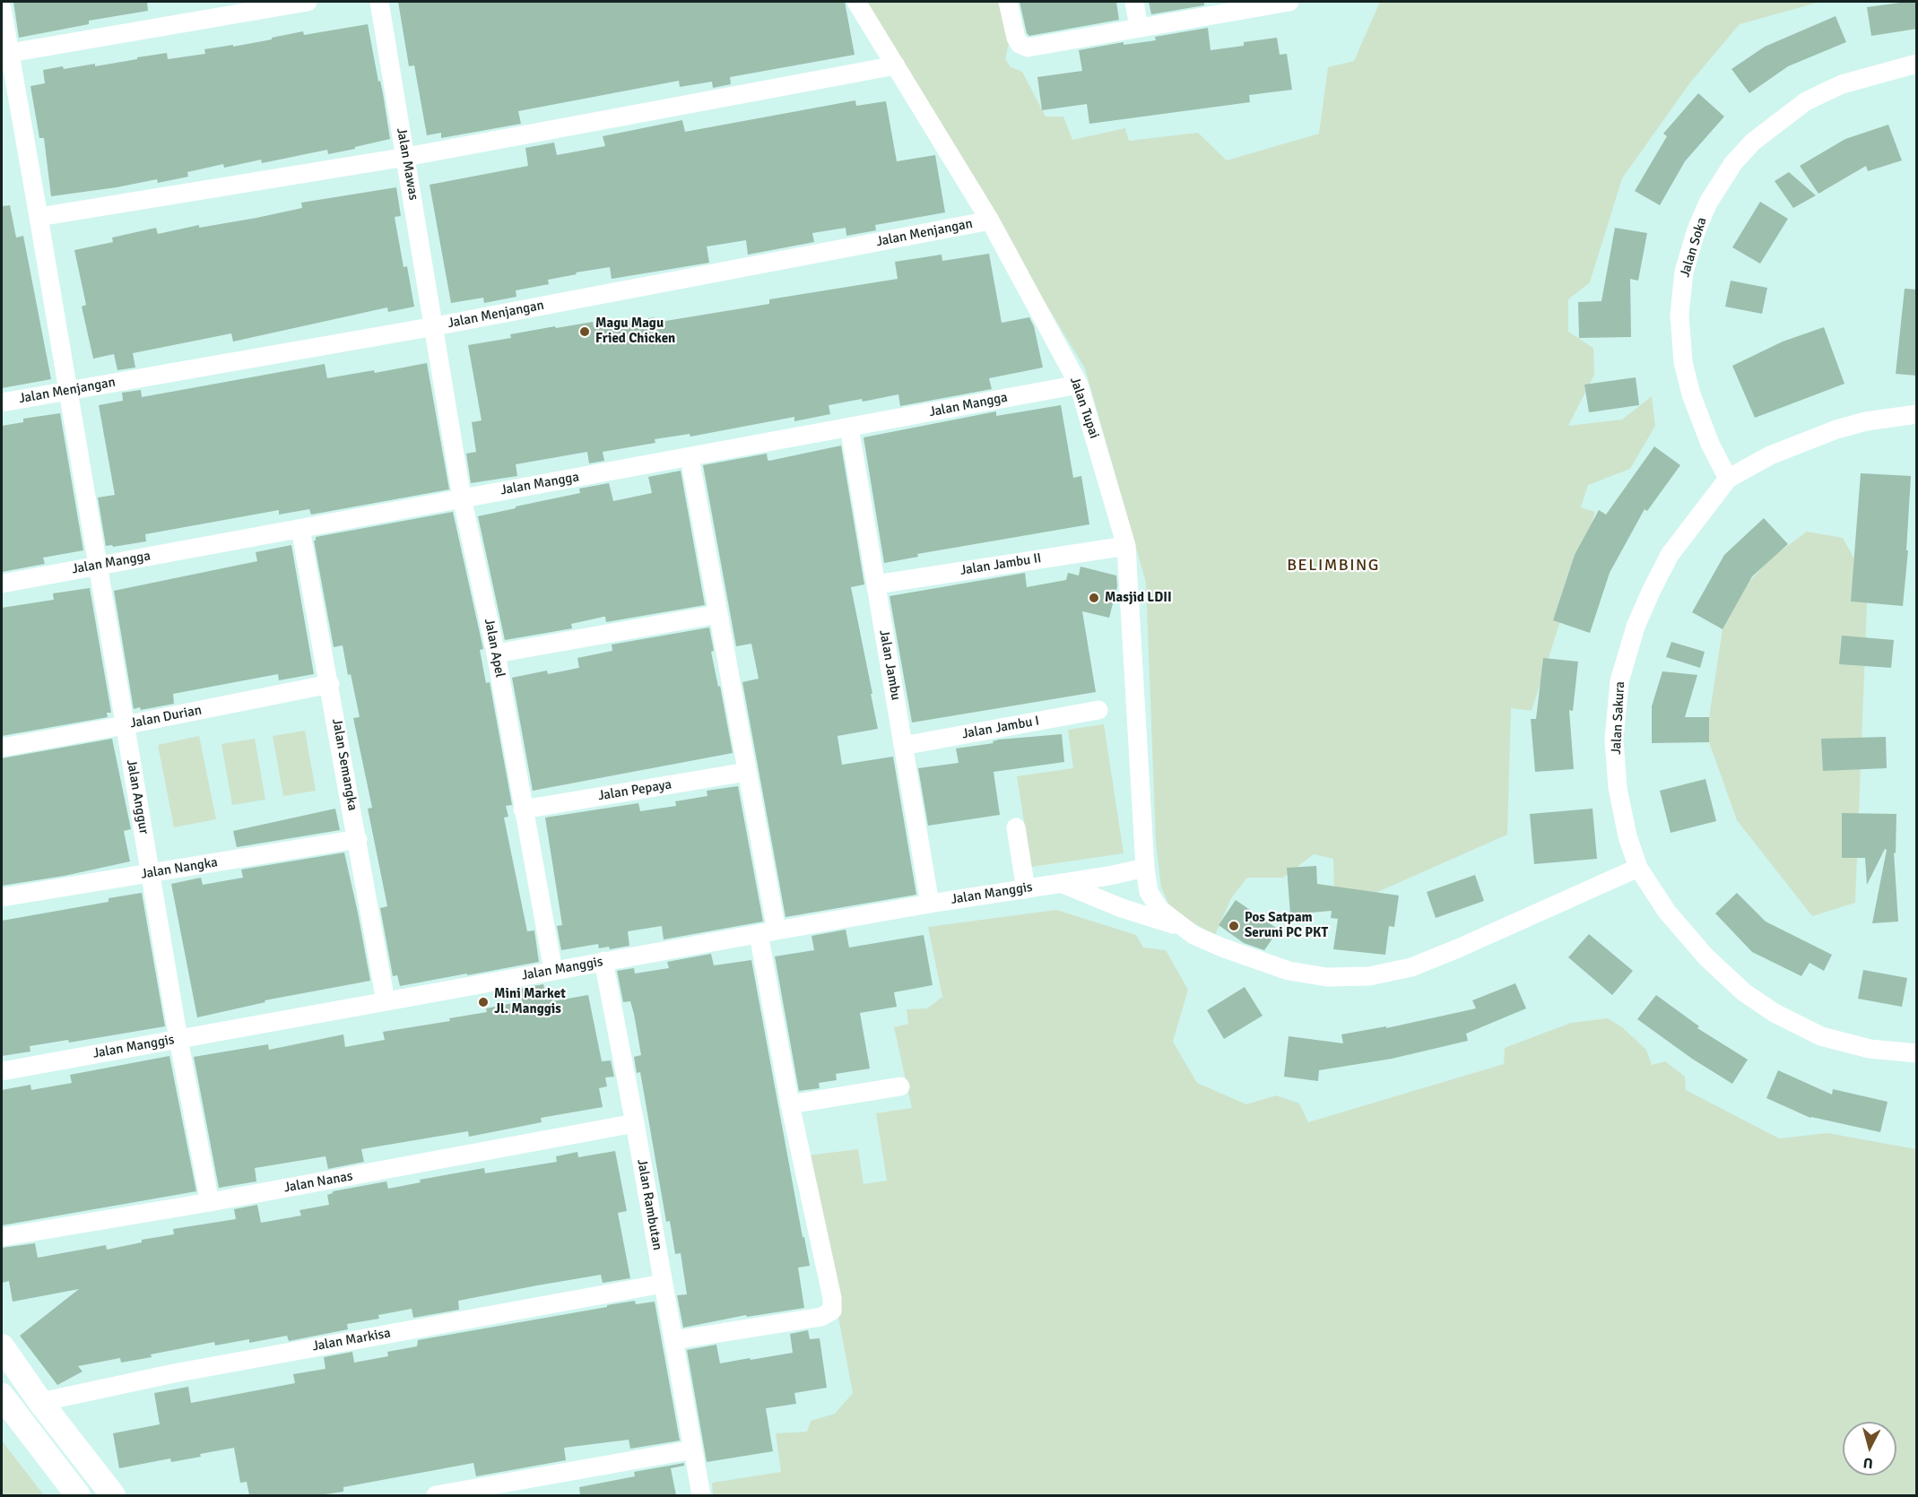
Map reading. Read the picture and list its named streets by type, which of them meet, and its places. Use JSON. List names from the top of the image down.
{
  "streets": {
    "street": [
      "Jalan Mawas",
      "Jalan Menjangan",
      "Jalan Soka",
      "Jalan Mangga",
      "Jalan Tupai",
      "Jalan Jambu II",
      "Jalan Apel",
      "Jalan Jambu",
      "Jalan Durian",
      "Jalan Sakura",
      "Jalan Jambu I",
      "Jalan Semangka",
      "Jalan Pepaya",
      "Jalan Anggur",
      "Jalan Nangka",
      "Jalan Manggis",
      "Jalan Nanas",
      "Jalan Rambutan",
      "Jalan Markisa"
    ]
  },
  "crossings": [
    ["Jalan Mawas", "Jalan Menjangan"],
    ["Jalan Mawas", "Jalan Apel"],
    ["Jalan Menjangan", "Jalan Tupai"],
    ["Jalan Menjangan", "Jalan Apel"],
    ["Jalan Menjangan", "Jalan Anggur"],
    ["Jalan Soka", "Jalan Sakura"],
    ["Jalan Mangga", "Jalan Tupai"],
    ["Jalan Mangga", "Jalan Apel"],
    ["Jalan Mangga", "Jalan Jambu"],
    ["Jalan Mangga", "Jalan Semangka"],
    ["Jalan Mangga", "Jalan Anggur"],
    ["Jalan Tupai", "Jalan Jambu II"],
    ["Jalan Tupai", "Jalan Manggis"],
    ["Jalan Jambu II", "Jalan Jambu"],
    ["Jalan Apel", "Jalan Pepaya"],
    ["Jalan Apel", "Jalan Manggis"],
    ["Jalan Jambu", "Jalan Jambu I"],
    ["Jalan Jambu", "Jalan Manggis"],
    ["Jalan Durian", "Jalan Semangka"],
    ["Jalan Durian", "Jalan Anggur"],
    ["Jalan Semangka", "Jalan Nangka"],
    ["Jalan Semangka", "Jalan Manggis"],
    ["Jalan Anggur", "Jalan Nangka"],
    ["Jalan Anggur", "Jalan Manggis"],
    ["Jalan Anggur", "Jalan Nanas"],
    ["Jalan Manggis", "Jalan Rambutan"],
    ["Jalan Nanas", "Jalan Rambutan"],
    ["Jalan Rambutan", "Jalan Markisa"]
  ],
  "districts": ["BELIMBING"],
  "places": [
    "Magu Magu Fried Chicken",
    "Masjid LDII",
    "Pos Satpam Seruni PC PKT",
    "Mini Market Jl. Manggis"
  ],
  "north": "bottom"
}
